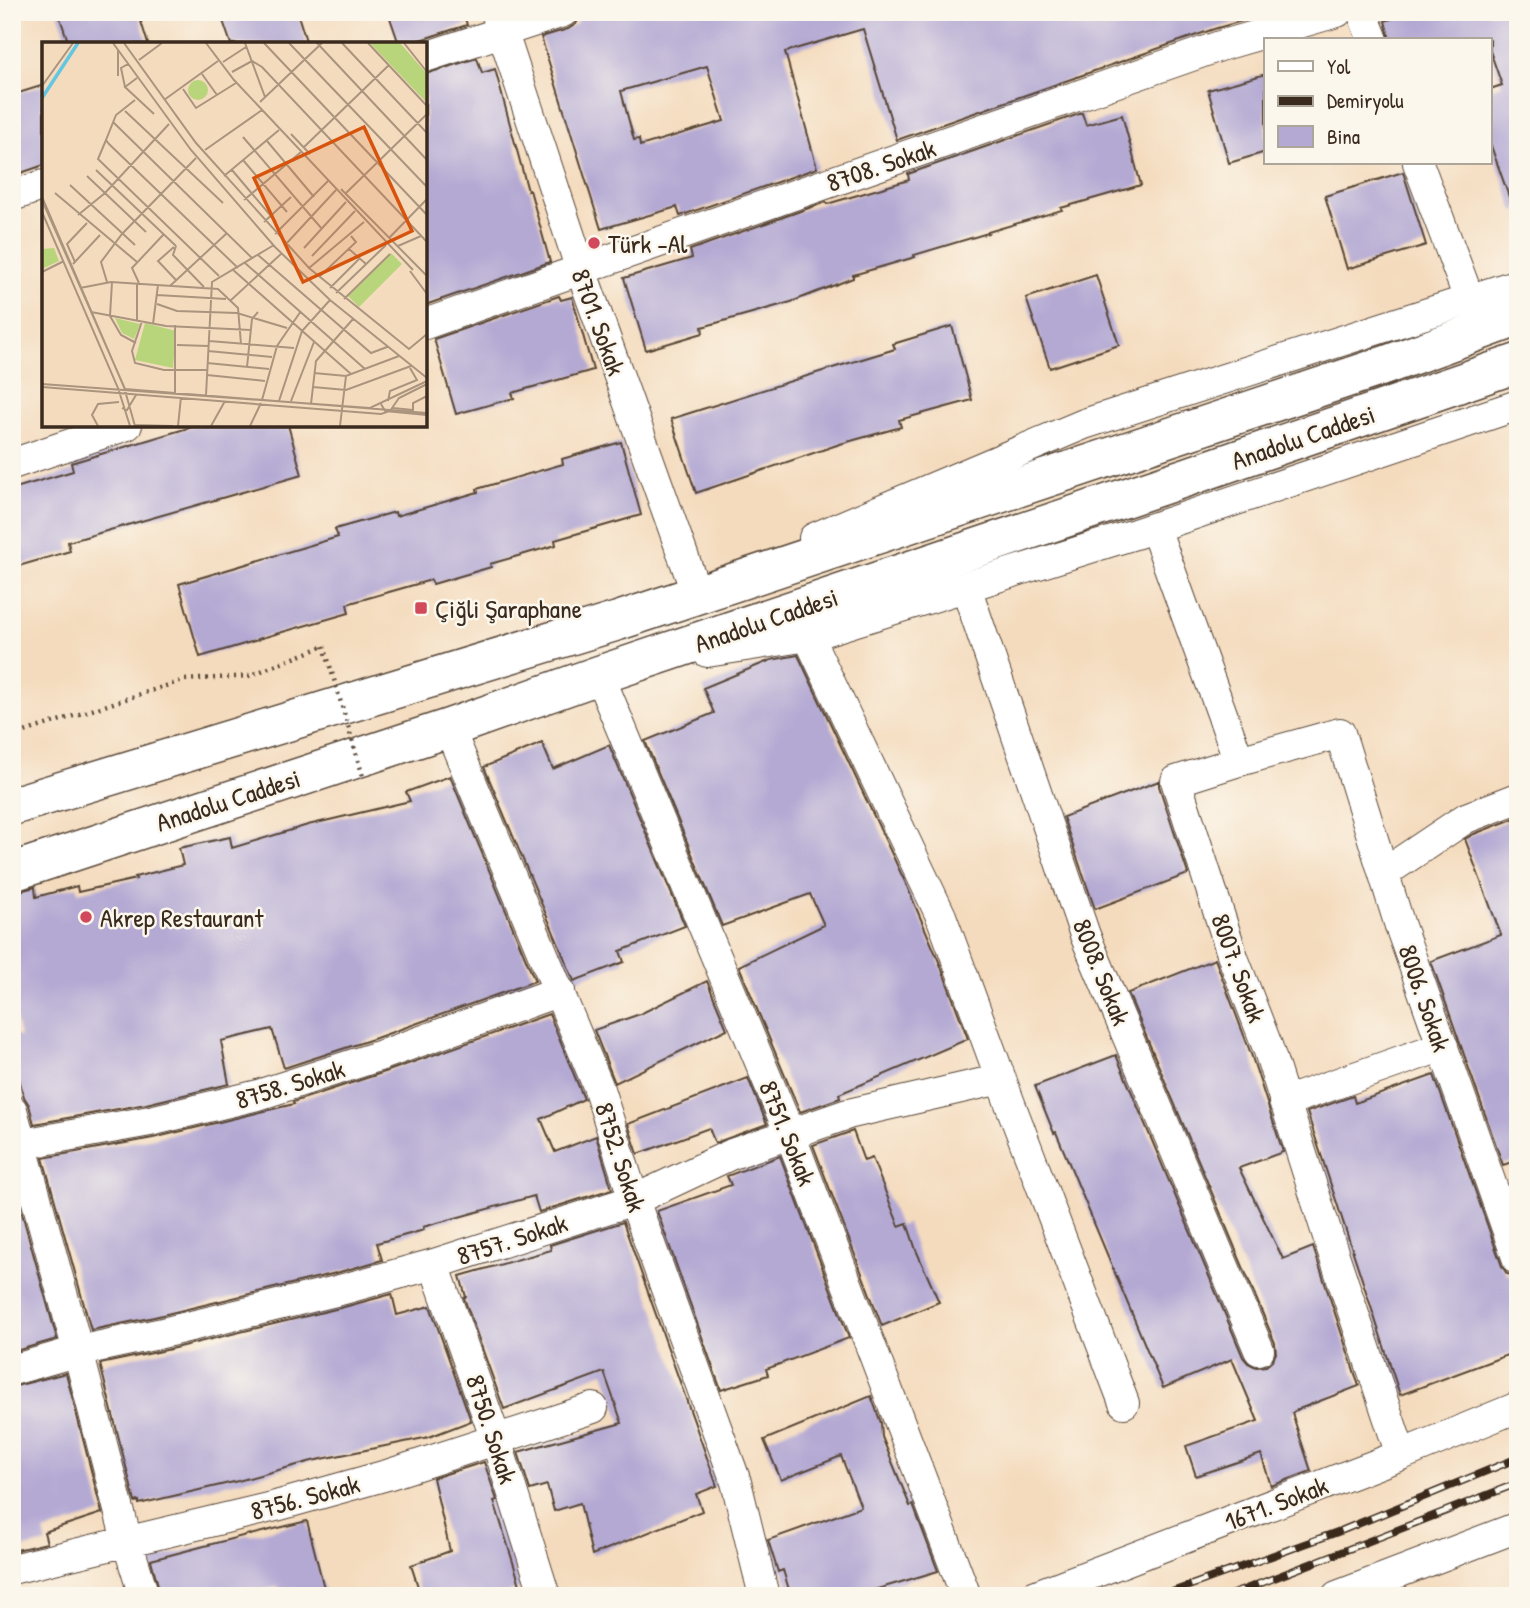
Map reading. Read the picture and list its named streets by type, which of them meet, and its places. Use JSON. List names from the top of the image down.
{
  "streets": {
    "highway": ["Anadolu Caddesi"],
    "street": [
      "8708. Sokak",
      "8701. Sokak",
      "8007. Sokak",
      "8008. Sokak",
      "8006. Sokak",
      "8758. Sokak",
      "8751. Sokak",
      "8752. Sokak",
      "8757. Sokak",
      "8750. Sokak",
      "8756. Sokak",
      "1671. Sokak"
    ]
  },
  "crossings": [
    ["8708. Sokak", "8701. Sokak"],
    ["Anadolu Caddesi", "8751. Sokak"],
    ["Anadolu Caddesi", "8752. Sokak"],
    ["8007. Sokak", "8006. Sokak"],
    ["8007. Sokak", "1671. Sokak"],
    ["8758. Sokak", "8752. Sokak"],
    ["8751. Sokak", "8757. Sokak"],
    ["8752. Sokak", "8757. Sokak"],
    ["8757. Sokak", "8750. Sokak"],
    ["8750. Sokak", "8756. Sokak"]
  ],
  "places": {
    "other": ["Türk -Al", "Akrep Restaurant"],
    "transit": ["Çiğli Şaraphane"]
  },
  "legend": ["Yol", "Demiryolu", "Bina"]
}
